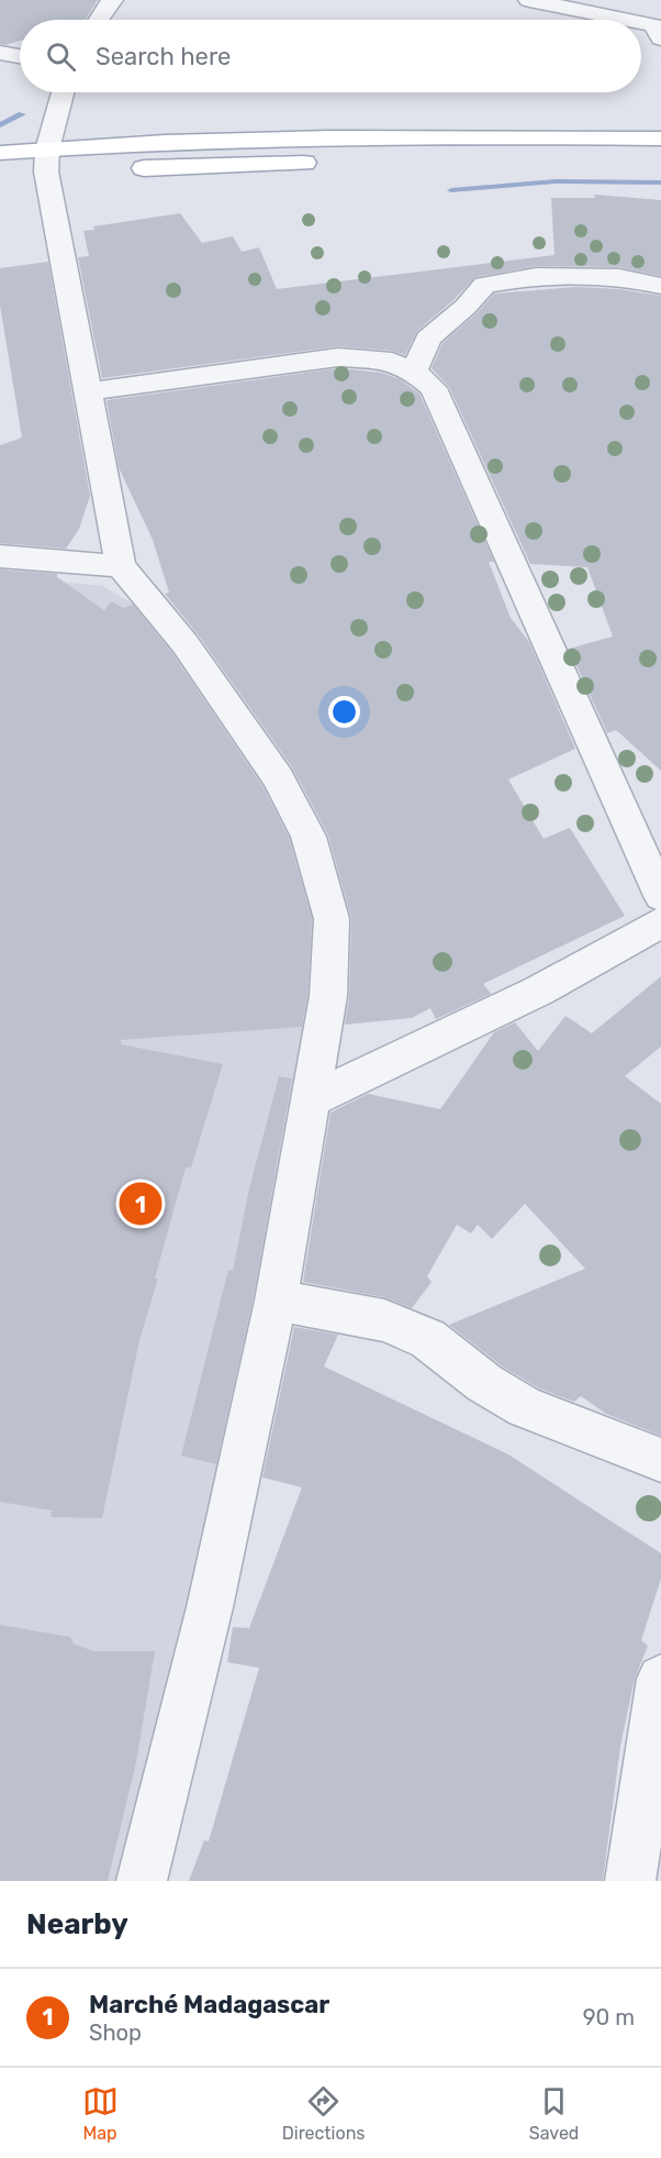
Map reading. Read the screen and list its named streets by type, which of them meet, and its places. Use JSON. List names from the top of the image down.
{
  "page": {
    "search": "Search here",
    "pins": "1",
    "heading": "Nearby",
    "list": [
      {
        "mark": "1",
        "name": "Marché Madagascar",
        "note": "Shop",
        "value": "90 m"
      }
    ],
    "nav": ["Map", "Directions", "Saved"]
  }
}
